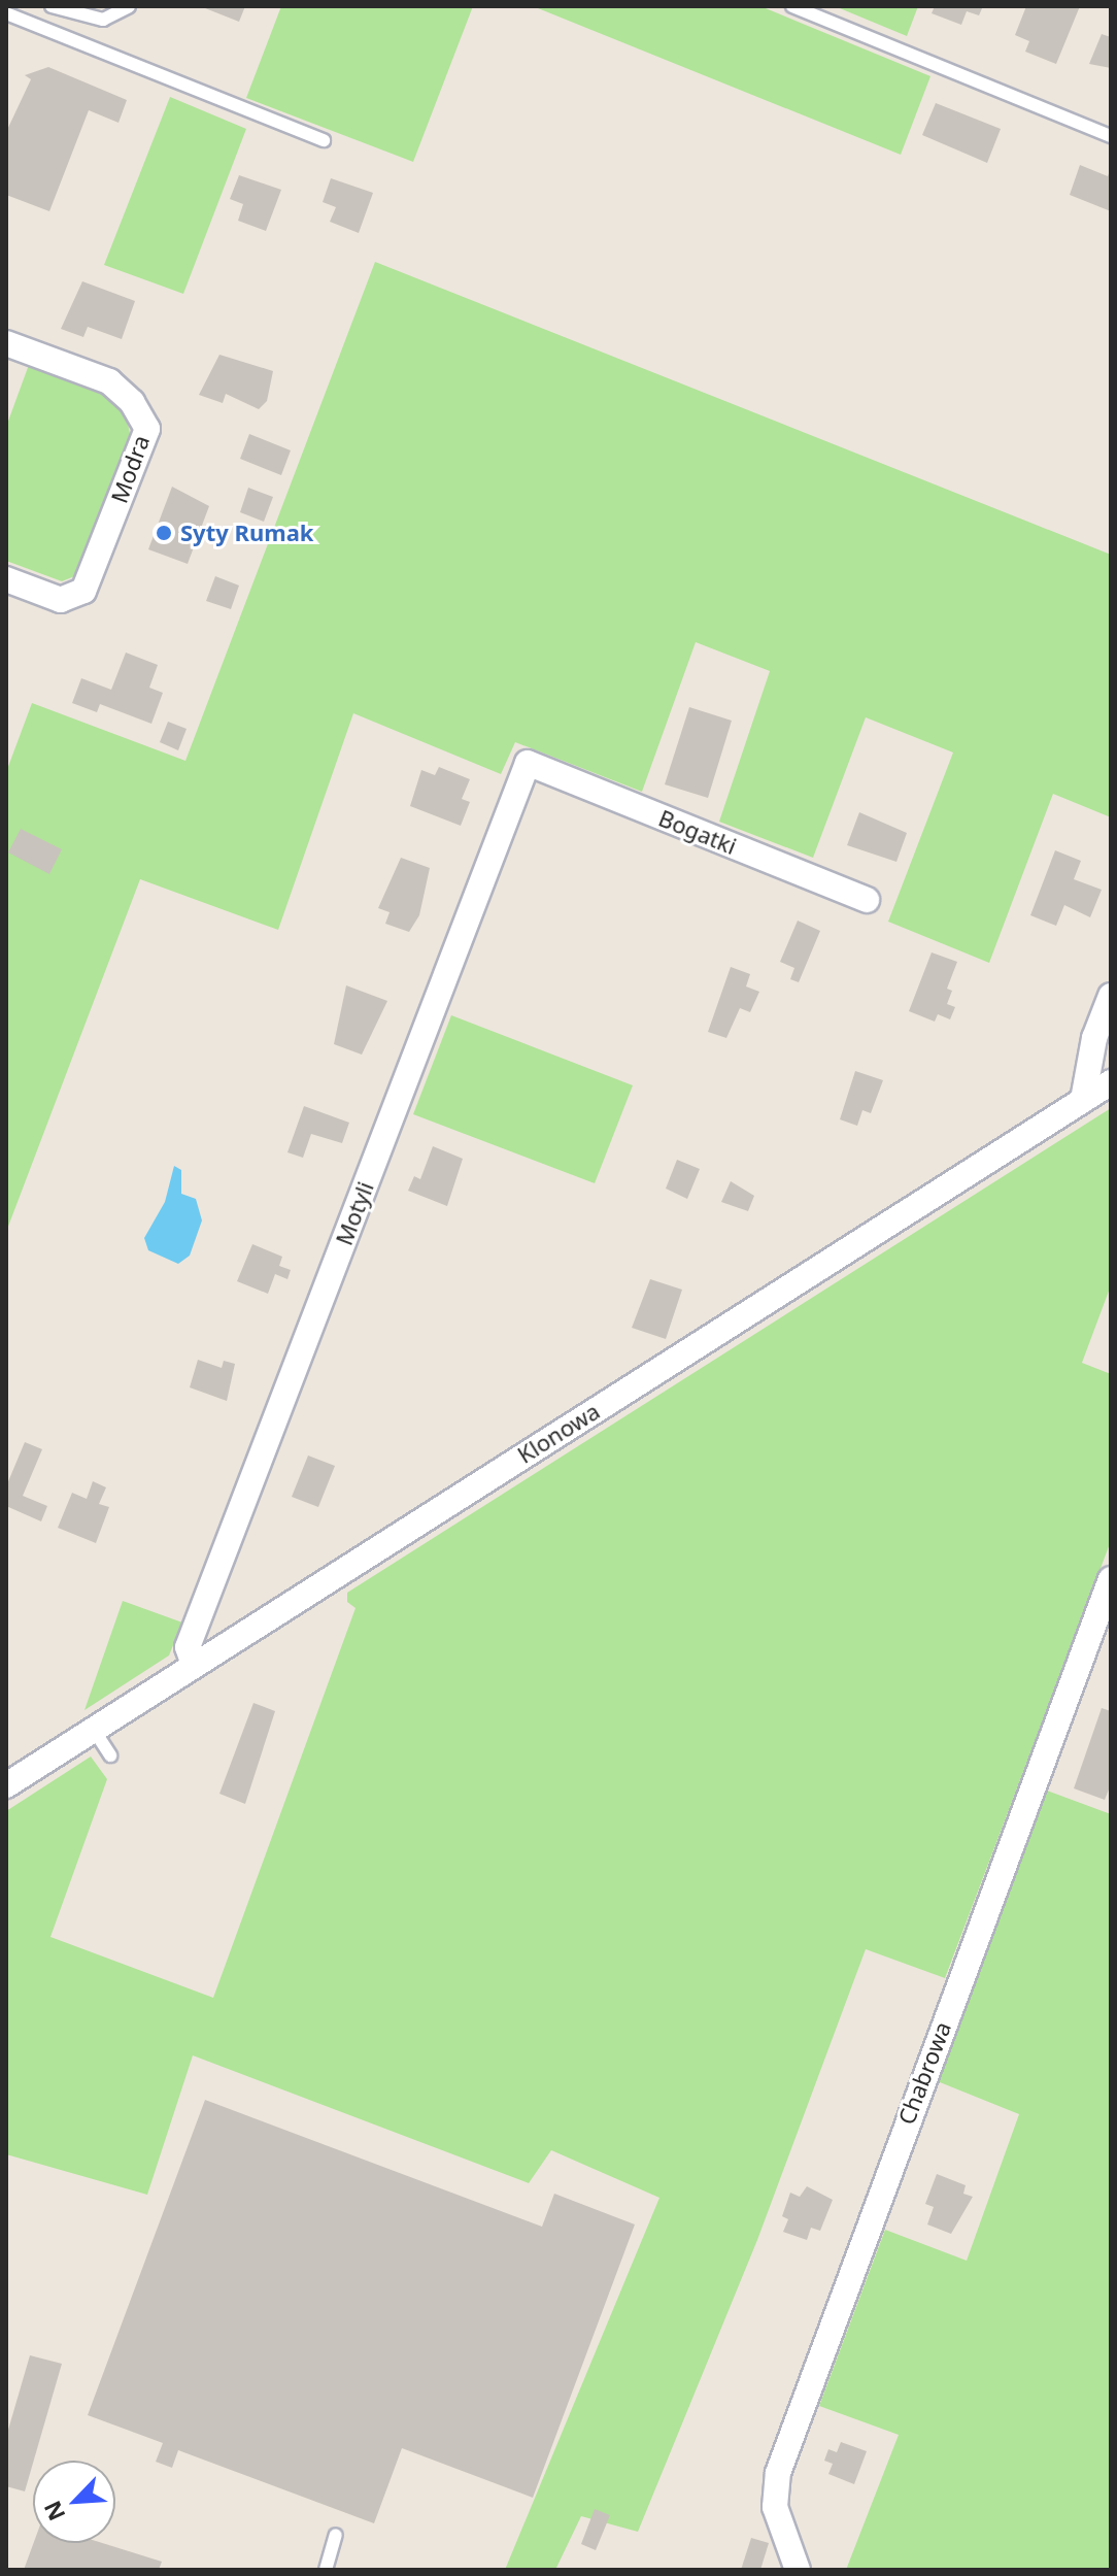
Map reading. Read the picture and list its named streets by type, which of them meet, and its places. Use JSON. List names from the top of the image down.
{
  "streets": {
    "street": [
      "Modra",
      "Bogatki",
      "Motyli",
      "Klonowa",
      "Chabrowa"
    ]
  },
  "crossings": [
    ["Bogatki", "Motyli"],
    ["Motyli", "Klonowa"]
  ],
  "places": ["Syty Rumak"],
  "north": "bottom left"
}
